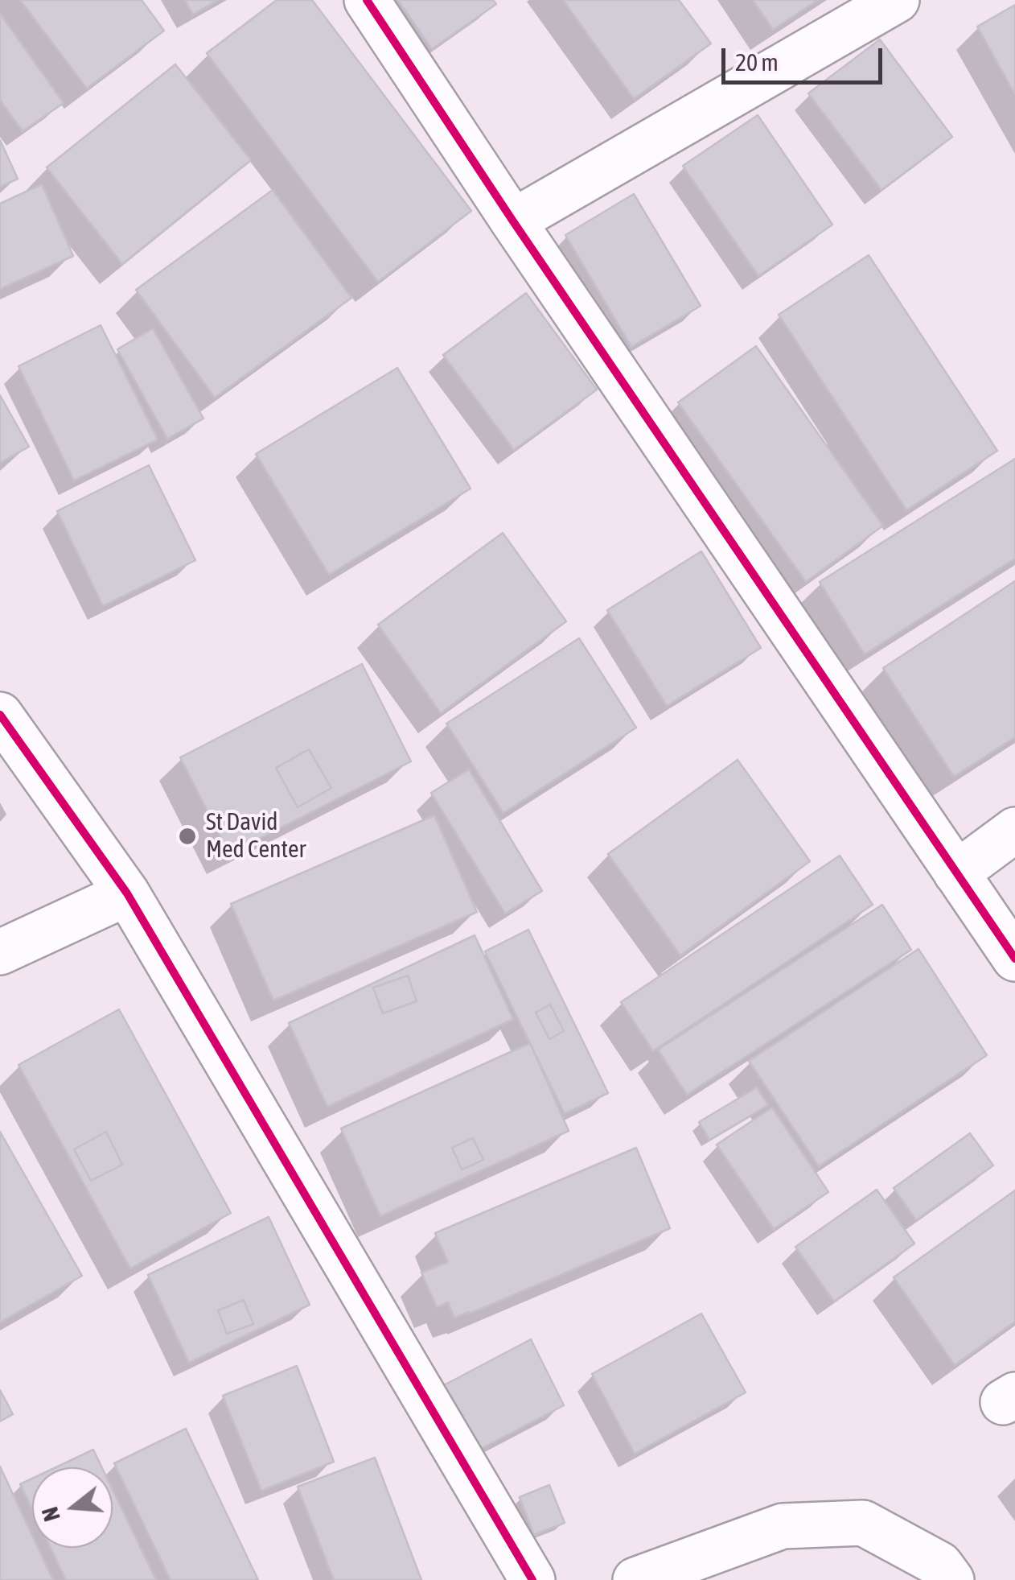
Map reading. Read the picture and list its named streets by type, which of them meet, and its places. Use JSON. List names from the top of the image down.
{
  "places": ["St David Med Center"],
  "scale_bar": "20 m",
  "north": "left"
}
